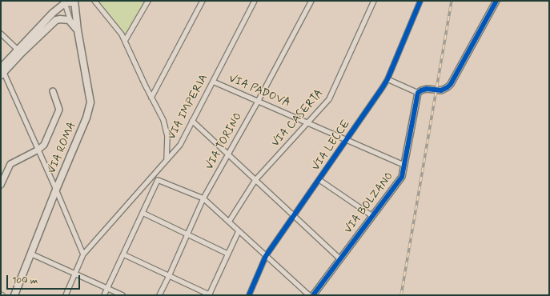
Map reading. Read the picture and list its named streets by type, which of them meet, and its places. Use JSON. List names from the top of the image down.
{
  "streets": {
    "main road": ["VIA ROMA"],
    "street": [
      "VIA PADOVA",
      "VIA IMPERIA",
      "VIA CASERTA",
      "VIA TORINO",
      "VIA LECCE",
      "VIA BOLZANO"
    ]
  },
  "crossings": [
    ["VIA PADOVA", "VIA IMPERIA"],
    ["VIA PADOVA", "VIA CASERTA"],
    ["VIA PADOVA", "VIA TORINO"],
    ["VIA PADOVA", "VIA LECCE"],
    ["VIA PADOVA", "VIA BOLZANO"]
  ],
  "scale_bar": "100 m"
}
